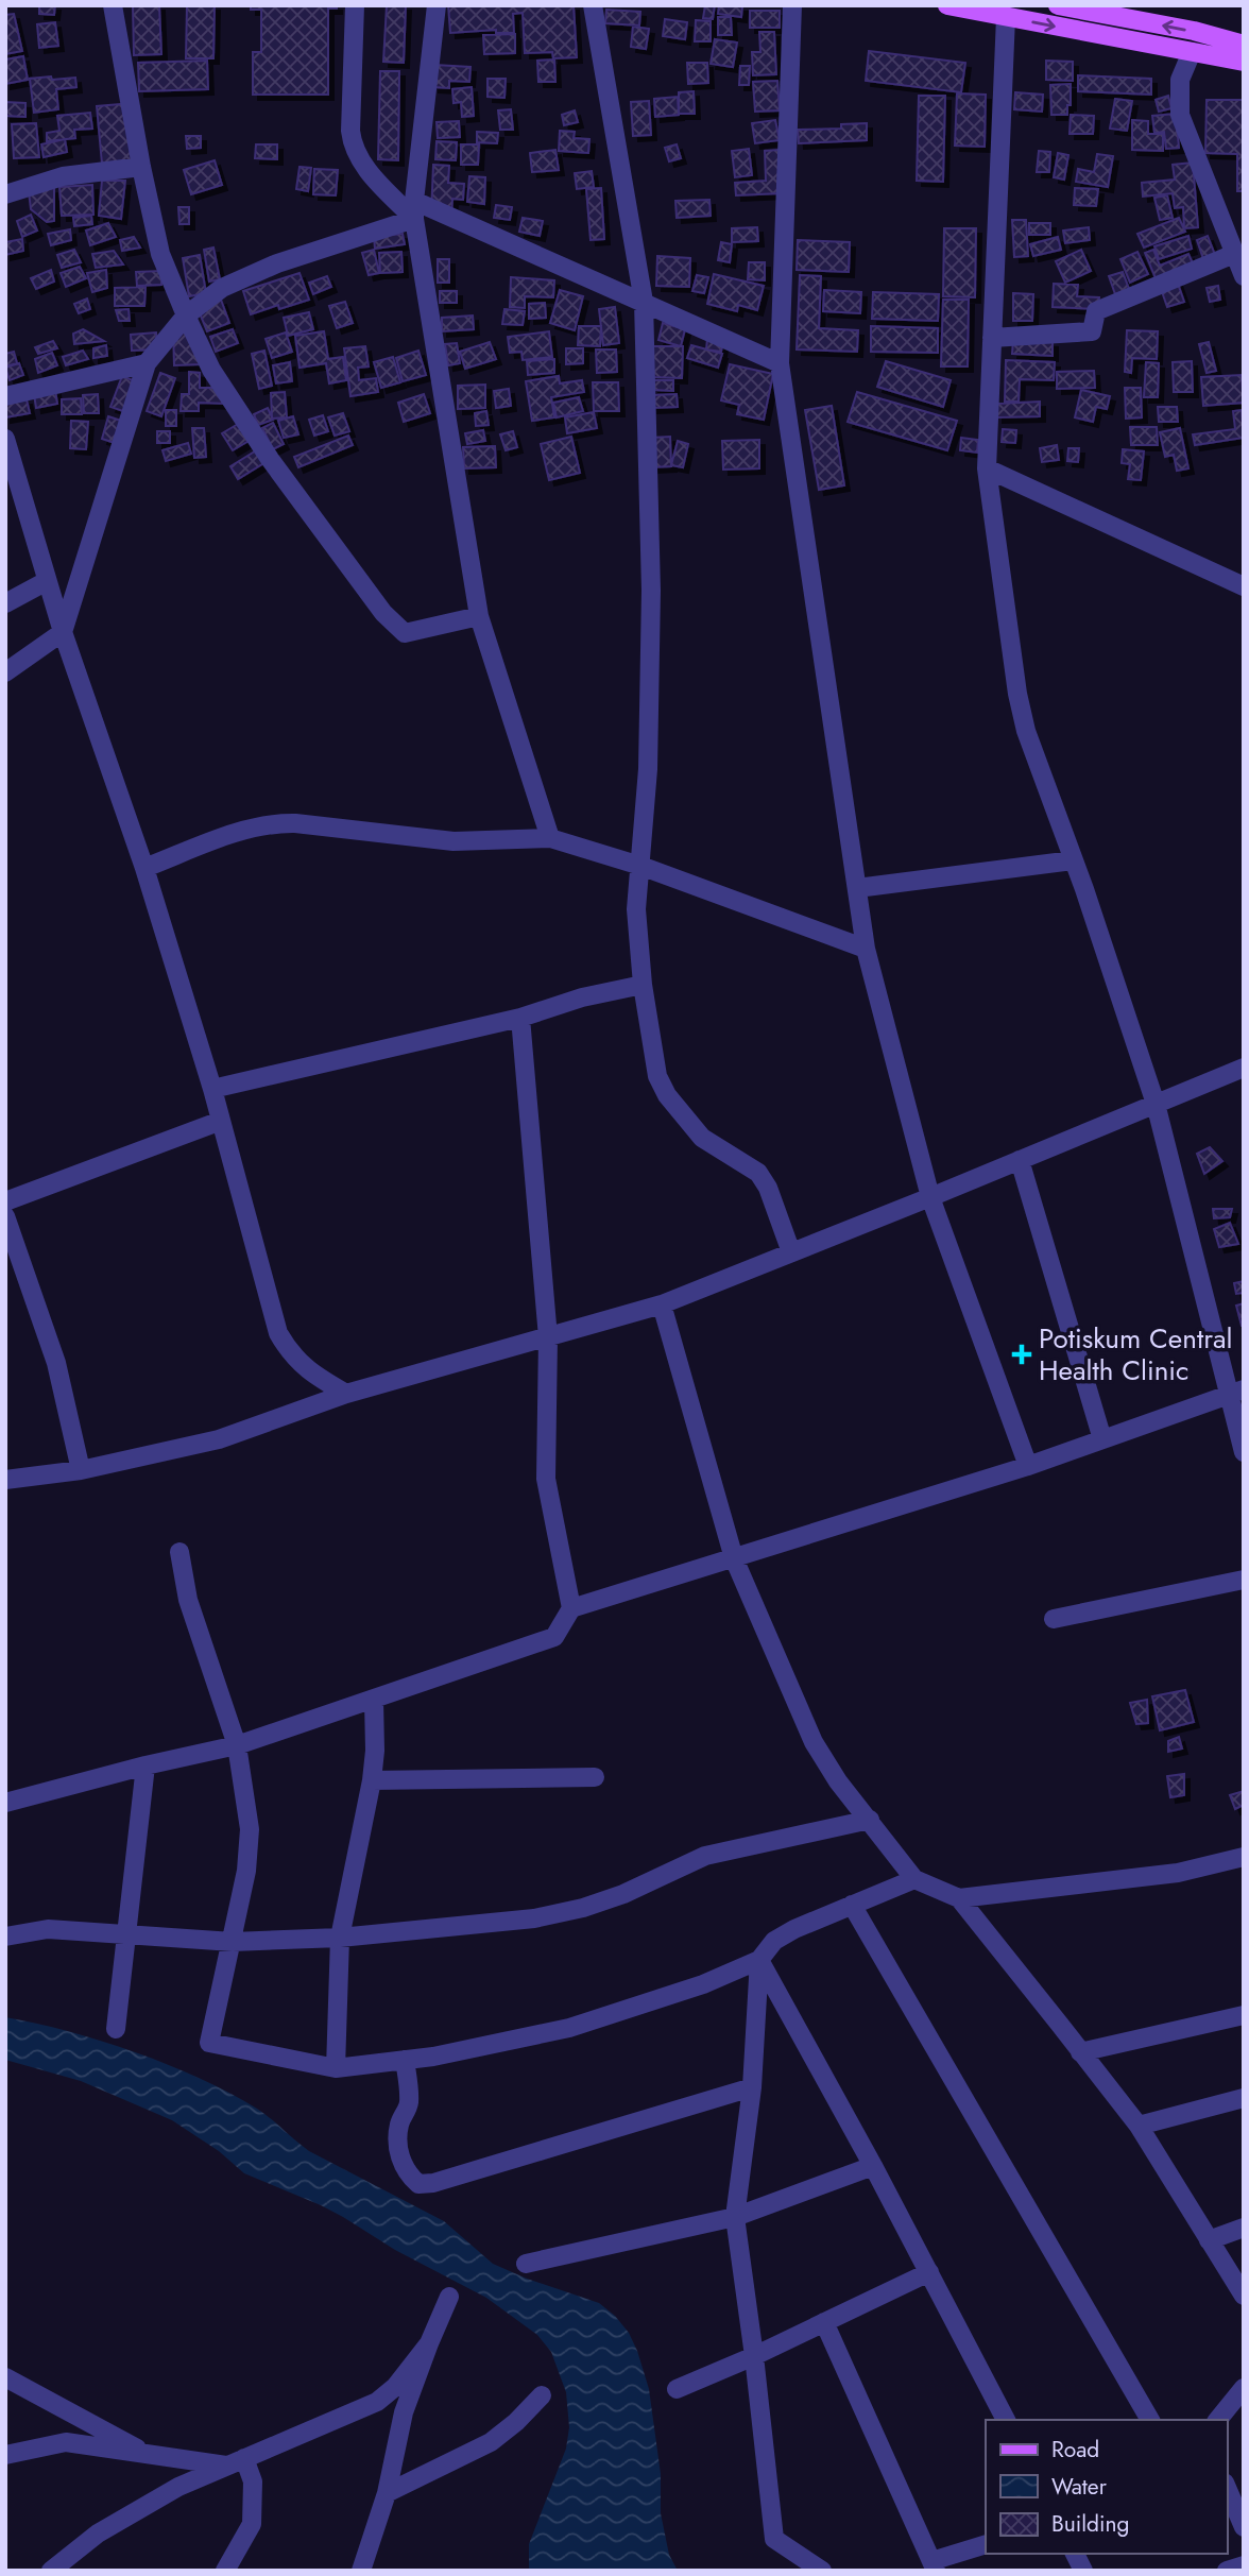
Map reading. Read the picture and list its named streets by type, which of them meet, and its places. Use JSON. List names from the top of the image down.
{
  "places": {
    "health": ["Potiskum Central Health Clinic"]
  },
  "legend": ["Road", "Water", "Building"]
}
